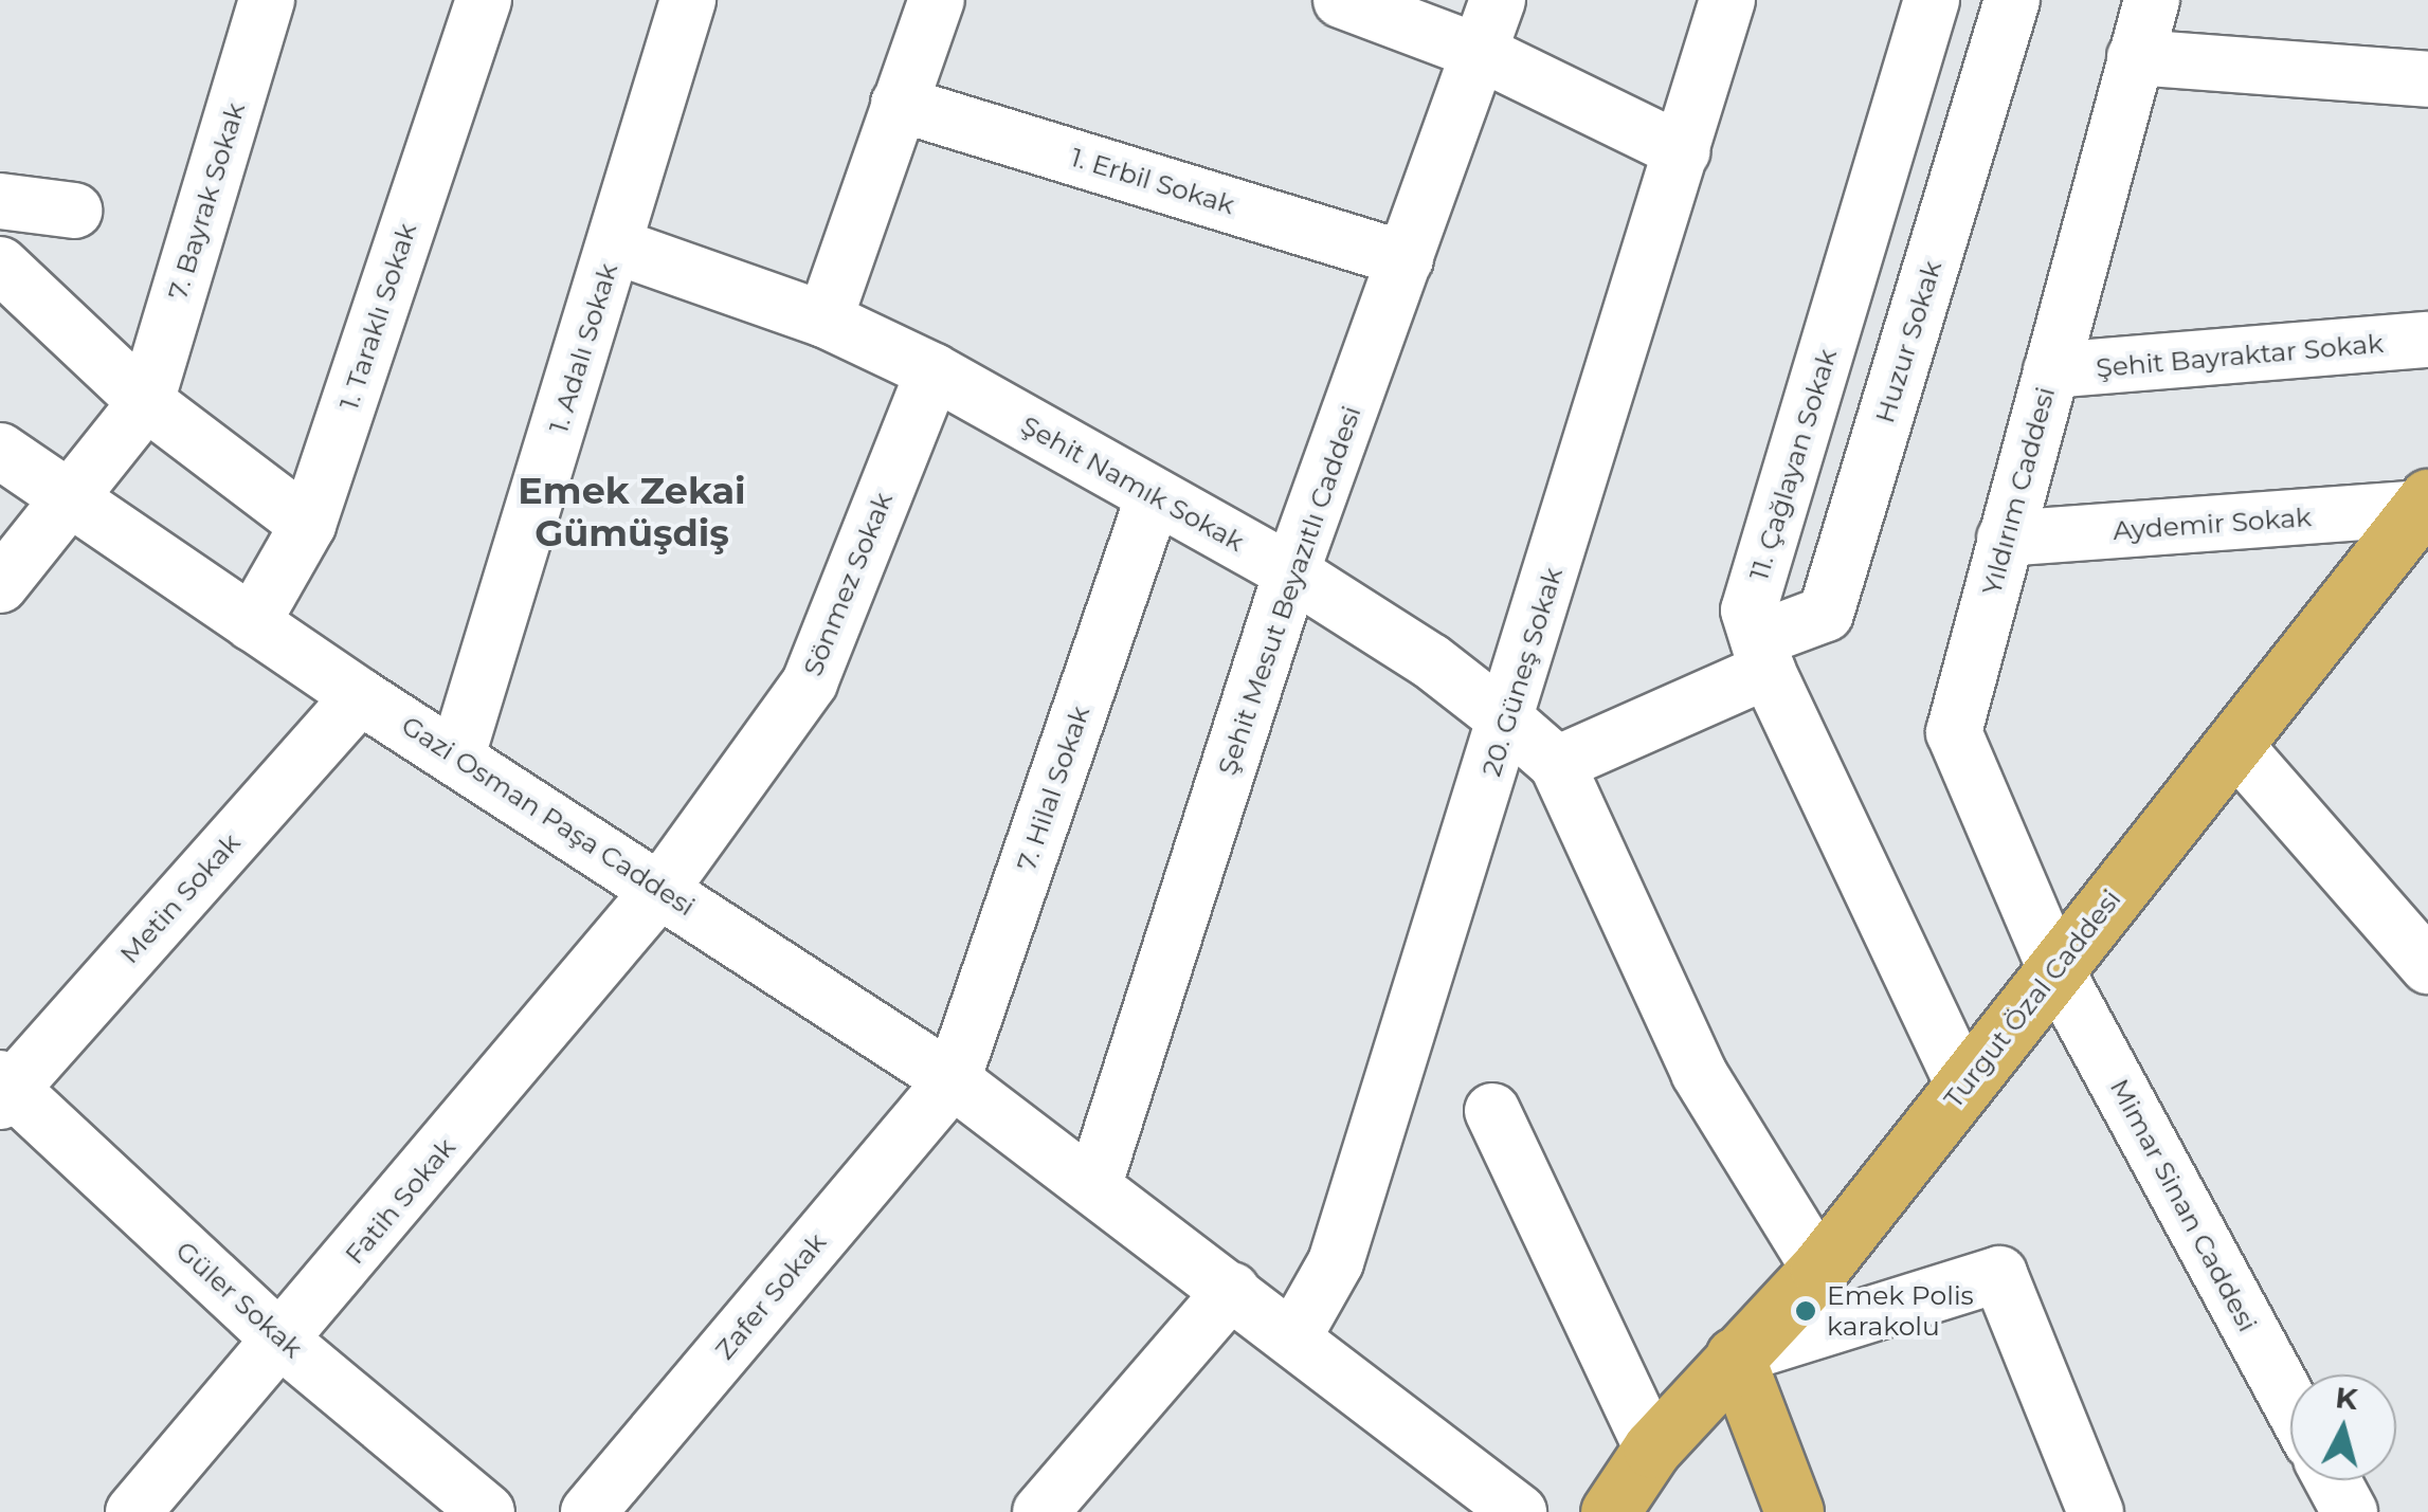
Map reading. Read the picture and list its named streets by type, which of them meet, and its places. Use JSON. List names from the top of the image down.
{
  "streets": {
    "main road": ["Turgut Özal Caddesi"],
    "street": [
      "1. Erbil Sokak",
      "7. Bayrak Sokak",
      "1. Taraklı Sokak",
      "Huzur Sokak",
      "1. Adalı Sokak",
      "Şehit Bayraktar Sokak",
      "11. Çağlayan Sokak",
      "Şehit Namık Sokak",
      "Yıldırım Caddesi",
      "Aydemir Sokak",
      "Sönmez Sokak",
      "Şehit Mesut Beyazıtlı Caddesi",
      "20. Güneş Sokak",
      "7. Hilal Sokak",
      "Gazi Osman Paşa Caddesi",
      "Metin Sokak",
      "Fatih Sokak",
      "Mimar Sinan Caddesi",
      "Zafer Sokak",
      "Güler Sokak"
    ]
  },
  "crossings": [
    ["1. Erbil Sokak", "Şehit Mesut Beyazıtlı Caddesi"],
    ["1. Taraklı Sokak", "Gazi Osman Paşa Caddesi"],
    ["Huzur Sokak", "11. Çağlayan Sokak"],
    ["1. Adalı Sokak", "Şehit Namık Sokak"],
    ["1. Adalı Sokak", "Gazi Osman Paşa Caddesi"],
    ["Şehit Bayraktar Sokak", "Yıldırım Caddesi"],
    ["11. Çağlayan Sokak", "Turgut Özal Caddesi"],
    ["Şehit Namık Sokak", "Sönmez Sokak"],
    ["Şehit Namık Sokak", "Şehit Mesut Beyazıtlı Caddesi"],
    ["Şehit Namık Sokak", "20. Güneş Sokak"],
    ["Şehit Namık Sokak", "7. Hilal Sokak"],
    ["Şehit Namık Sokak", "Turgut Özal Caddesi"],
    ["Yıldırım Caddesi", "Aydemir Sokak"],
    ["Yıldırım Caddesi", "Turgut Özal Caddesi"],
    ["Yıldırım Caddesi", "Mimar Sinan Caddesi"],
    ["Aydemir Sokak", "Turgut Özal Caddesi"],
    ["Sönmez Sokak", "Gazi Osman Paşa Caddesi"],
    ["Sönmez Sokak", "Fatih Sokak"],
    ["Şehit Mesut Beyazıtlı Caddesi", "Gazi Osman Paşa Caddesi"],
    ["20. Güneş Sokak", "Gazi Osman Paşa Caddesi"],
    ["7. Hilal Sokak", "Gazi Osman Paşa Caddesi"],
    ["7. Hilal Sokak", "Zafer Sokak"],
    ["Gazi Osman Paşa Caddesi", "Metin Sokak"],
    ["Gazi Osman Paşa Caddesi", "Fatih Sokak"],
    ["Gazi Osman Paşa Caddesi", "Zafer Sokak"],
    ["Metin Sokak", "Güler Sokak"],
    ["Turgut Özal Caddesi", "Mimar Sinan Caddesi"],
    ["Fatih Sokak", "Güler Sokak"]
  ],
  "districts": ["Emek Zekai Gümüşdiş"],
  "places": ["Emek Polis karakolu"],
  "north": "top"
}
